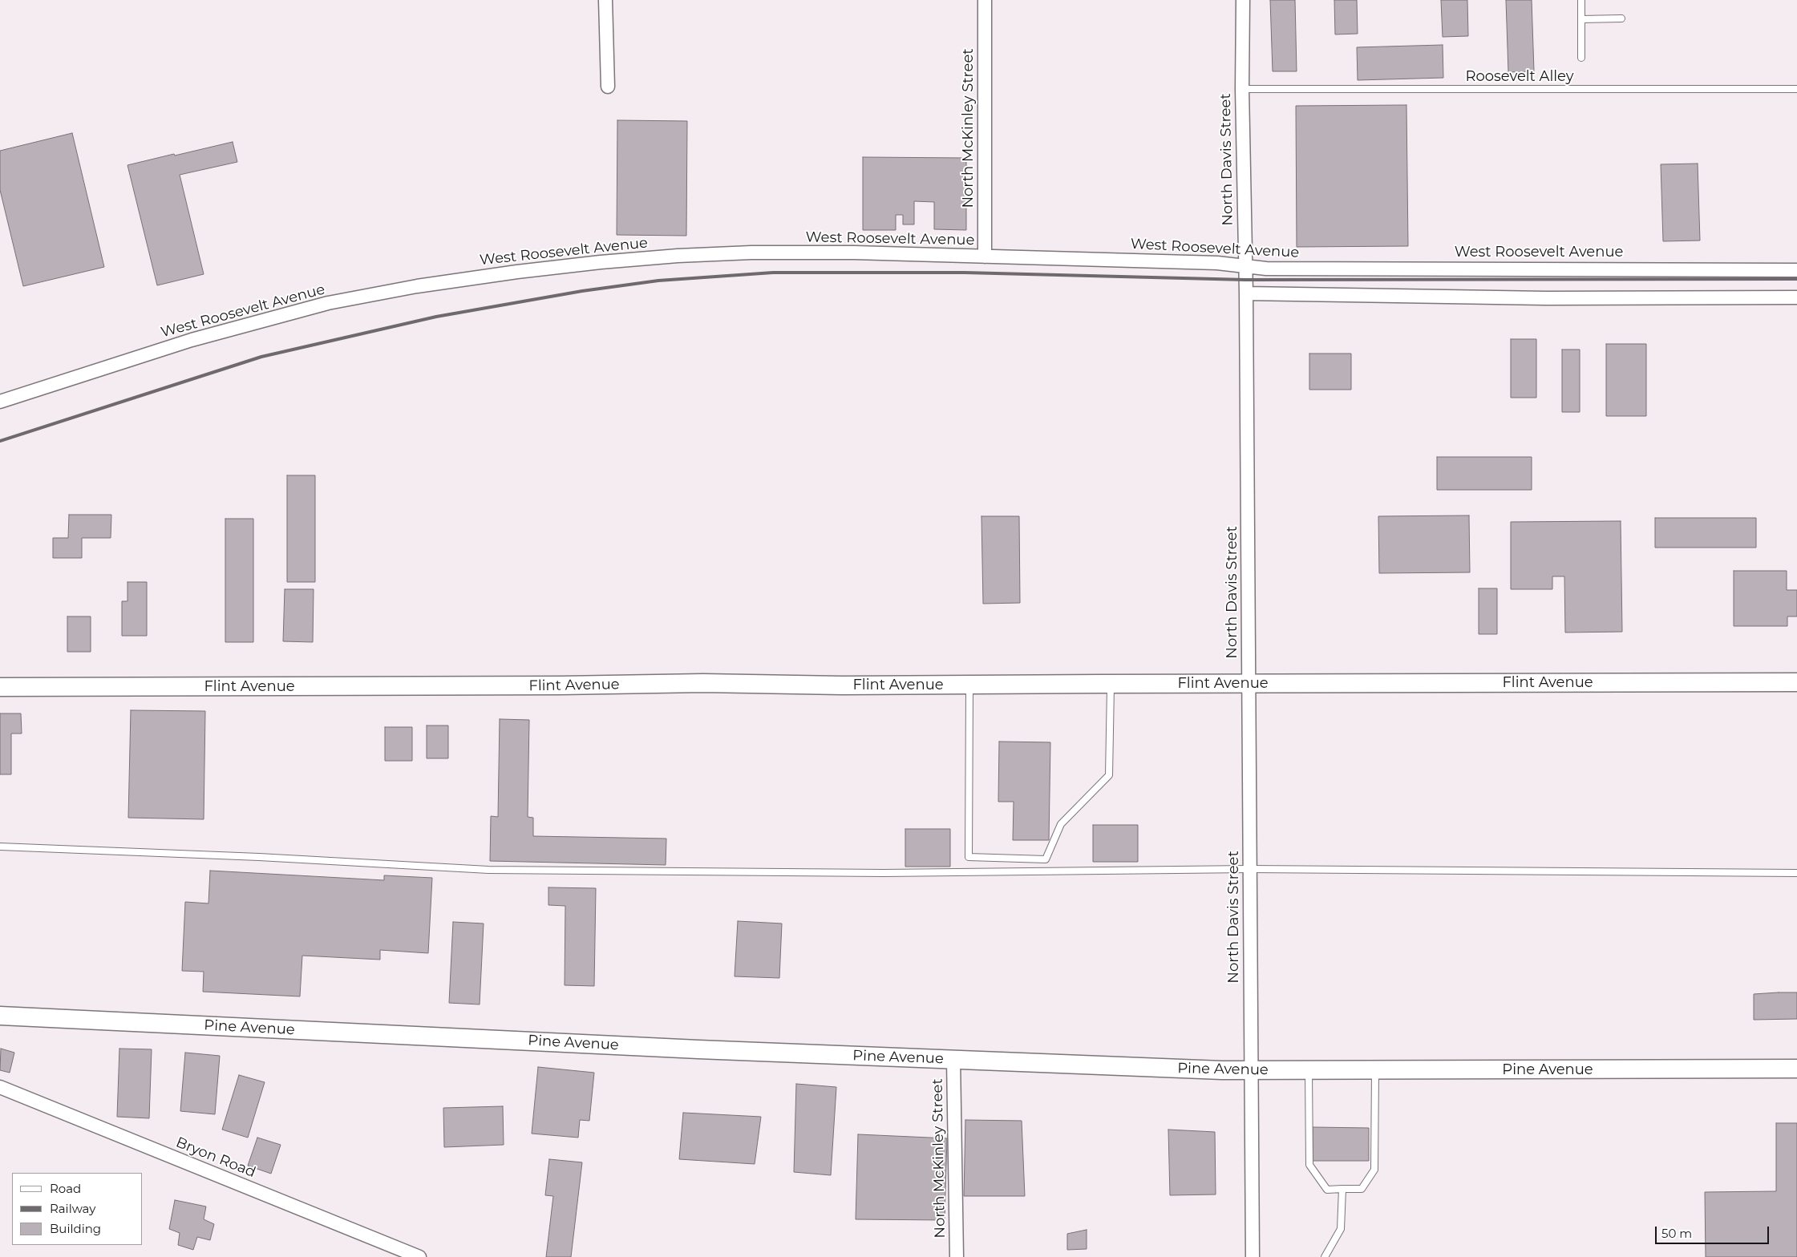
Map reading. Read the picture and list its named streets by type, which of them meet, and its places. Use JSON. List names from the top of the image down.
{
  "streets": {
    "street": [
      "North McKinley Street",
      "North Davis Street",
      "West Roosevelt Avenue",
      "Flint Avenue",
      "Pine Avenue",
      "Bryon Road"
    ],
    "lane": ["Roosevelt Alley"]
  },
  "crossings": [
    ["Roosevelt Alley", "North Davis Street"],
    ["North McKinley Street", "West Roosevelt Avenue"],
    ["North McKinley Street", "Pine Avenue"],
    ["North Davis Street", "West Roosevelt Avenue"],
    ["North Davis Street", "Flint Avenue"],
    ["North Davis Street", "Pine Avenue"]
  ],
  "legend": ["Road", "Railway", "Building"],
  "scale_bar": "50 m"
}
